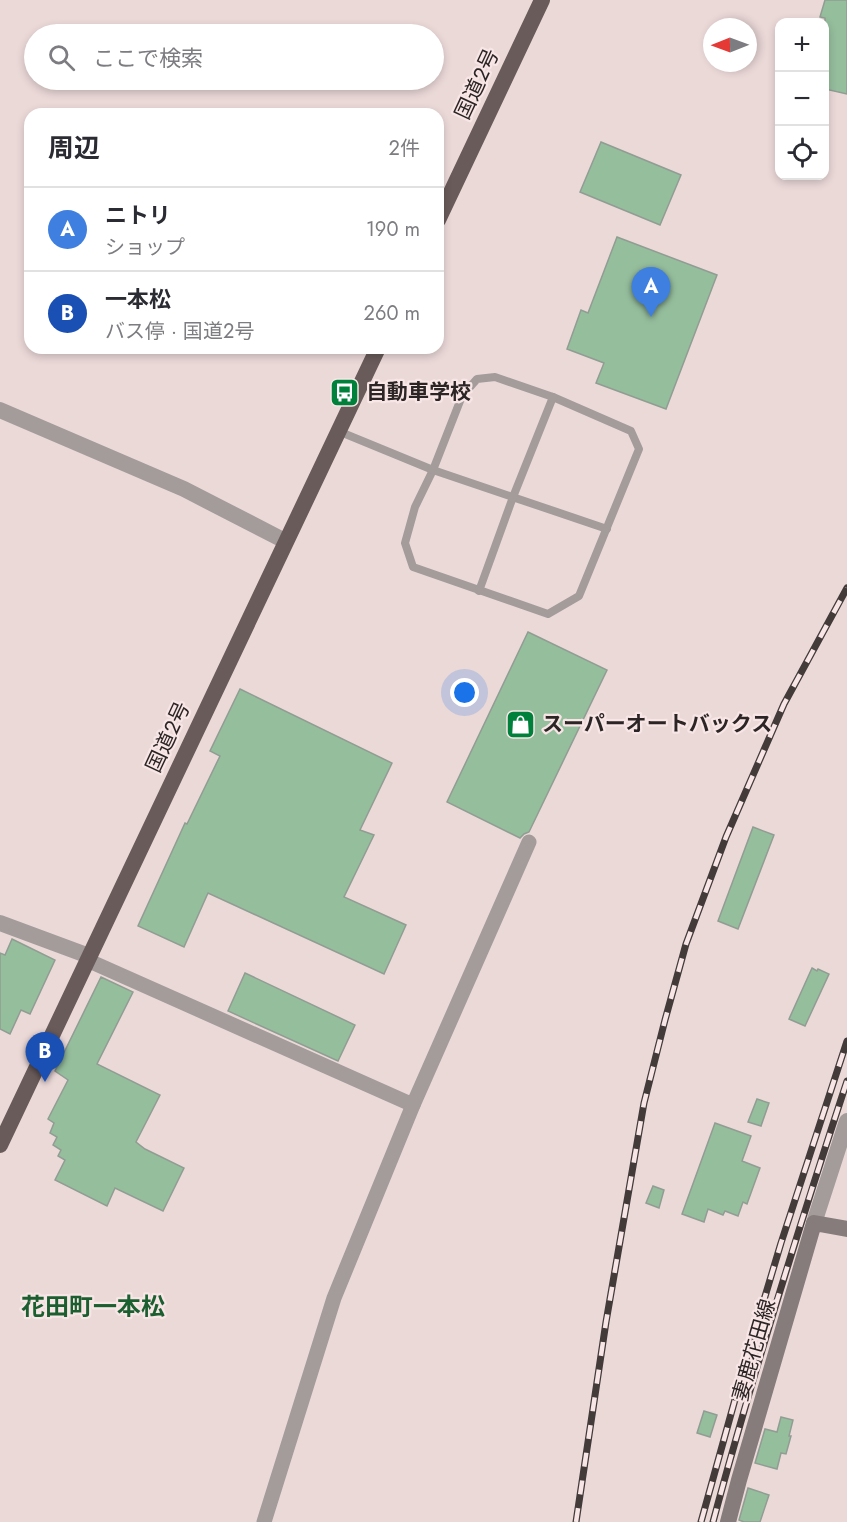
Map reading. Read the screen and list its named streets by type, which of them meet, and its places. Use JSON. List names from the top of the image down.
{
  "streets": {
    "highway": ["国道2号"],
    "main road": ["妻鹿花田線"]
  },
  "districts": ["花田町一本松"],
  "places": {
    "bus stop": ["自動車学校"],
    "shop": ["スーパーオートバックス"]
  },
  "north": "left",
  "page": {
    "map_buttons": ["+", "−"],
    "search": "ここで検索",
    "heading": ["周辺", "2件"],
    "list": [
      {
        "mark": "A",
        "name": "ニトリ",
        "note": "ショップ",
        "value": "190 m"
      },
      {
        "mark": "B",
        "name": "一本松",
        "note": "バス停 · 国道2号",
        "value": "260 m"
      }
    ],
    "pins": ["A", "B"]
  }
}
